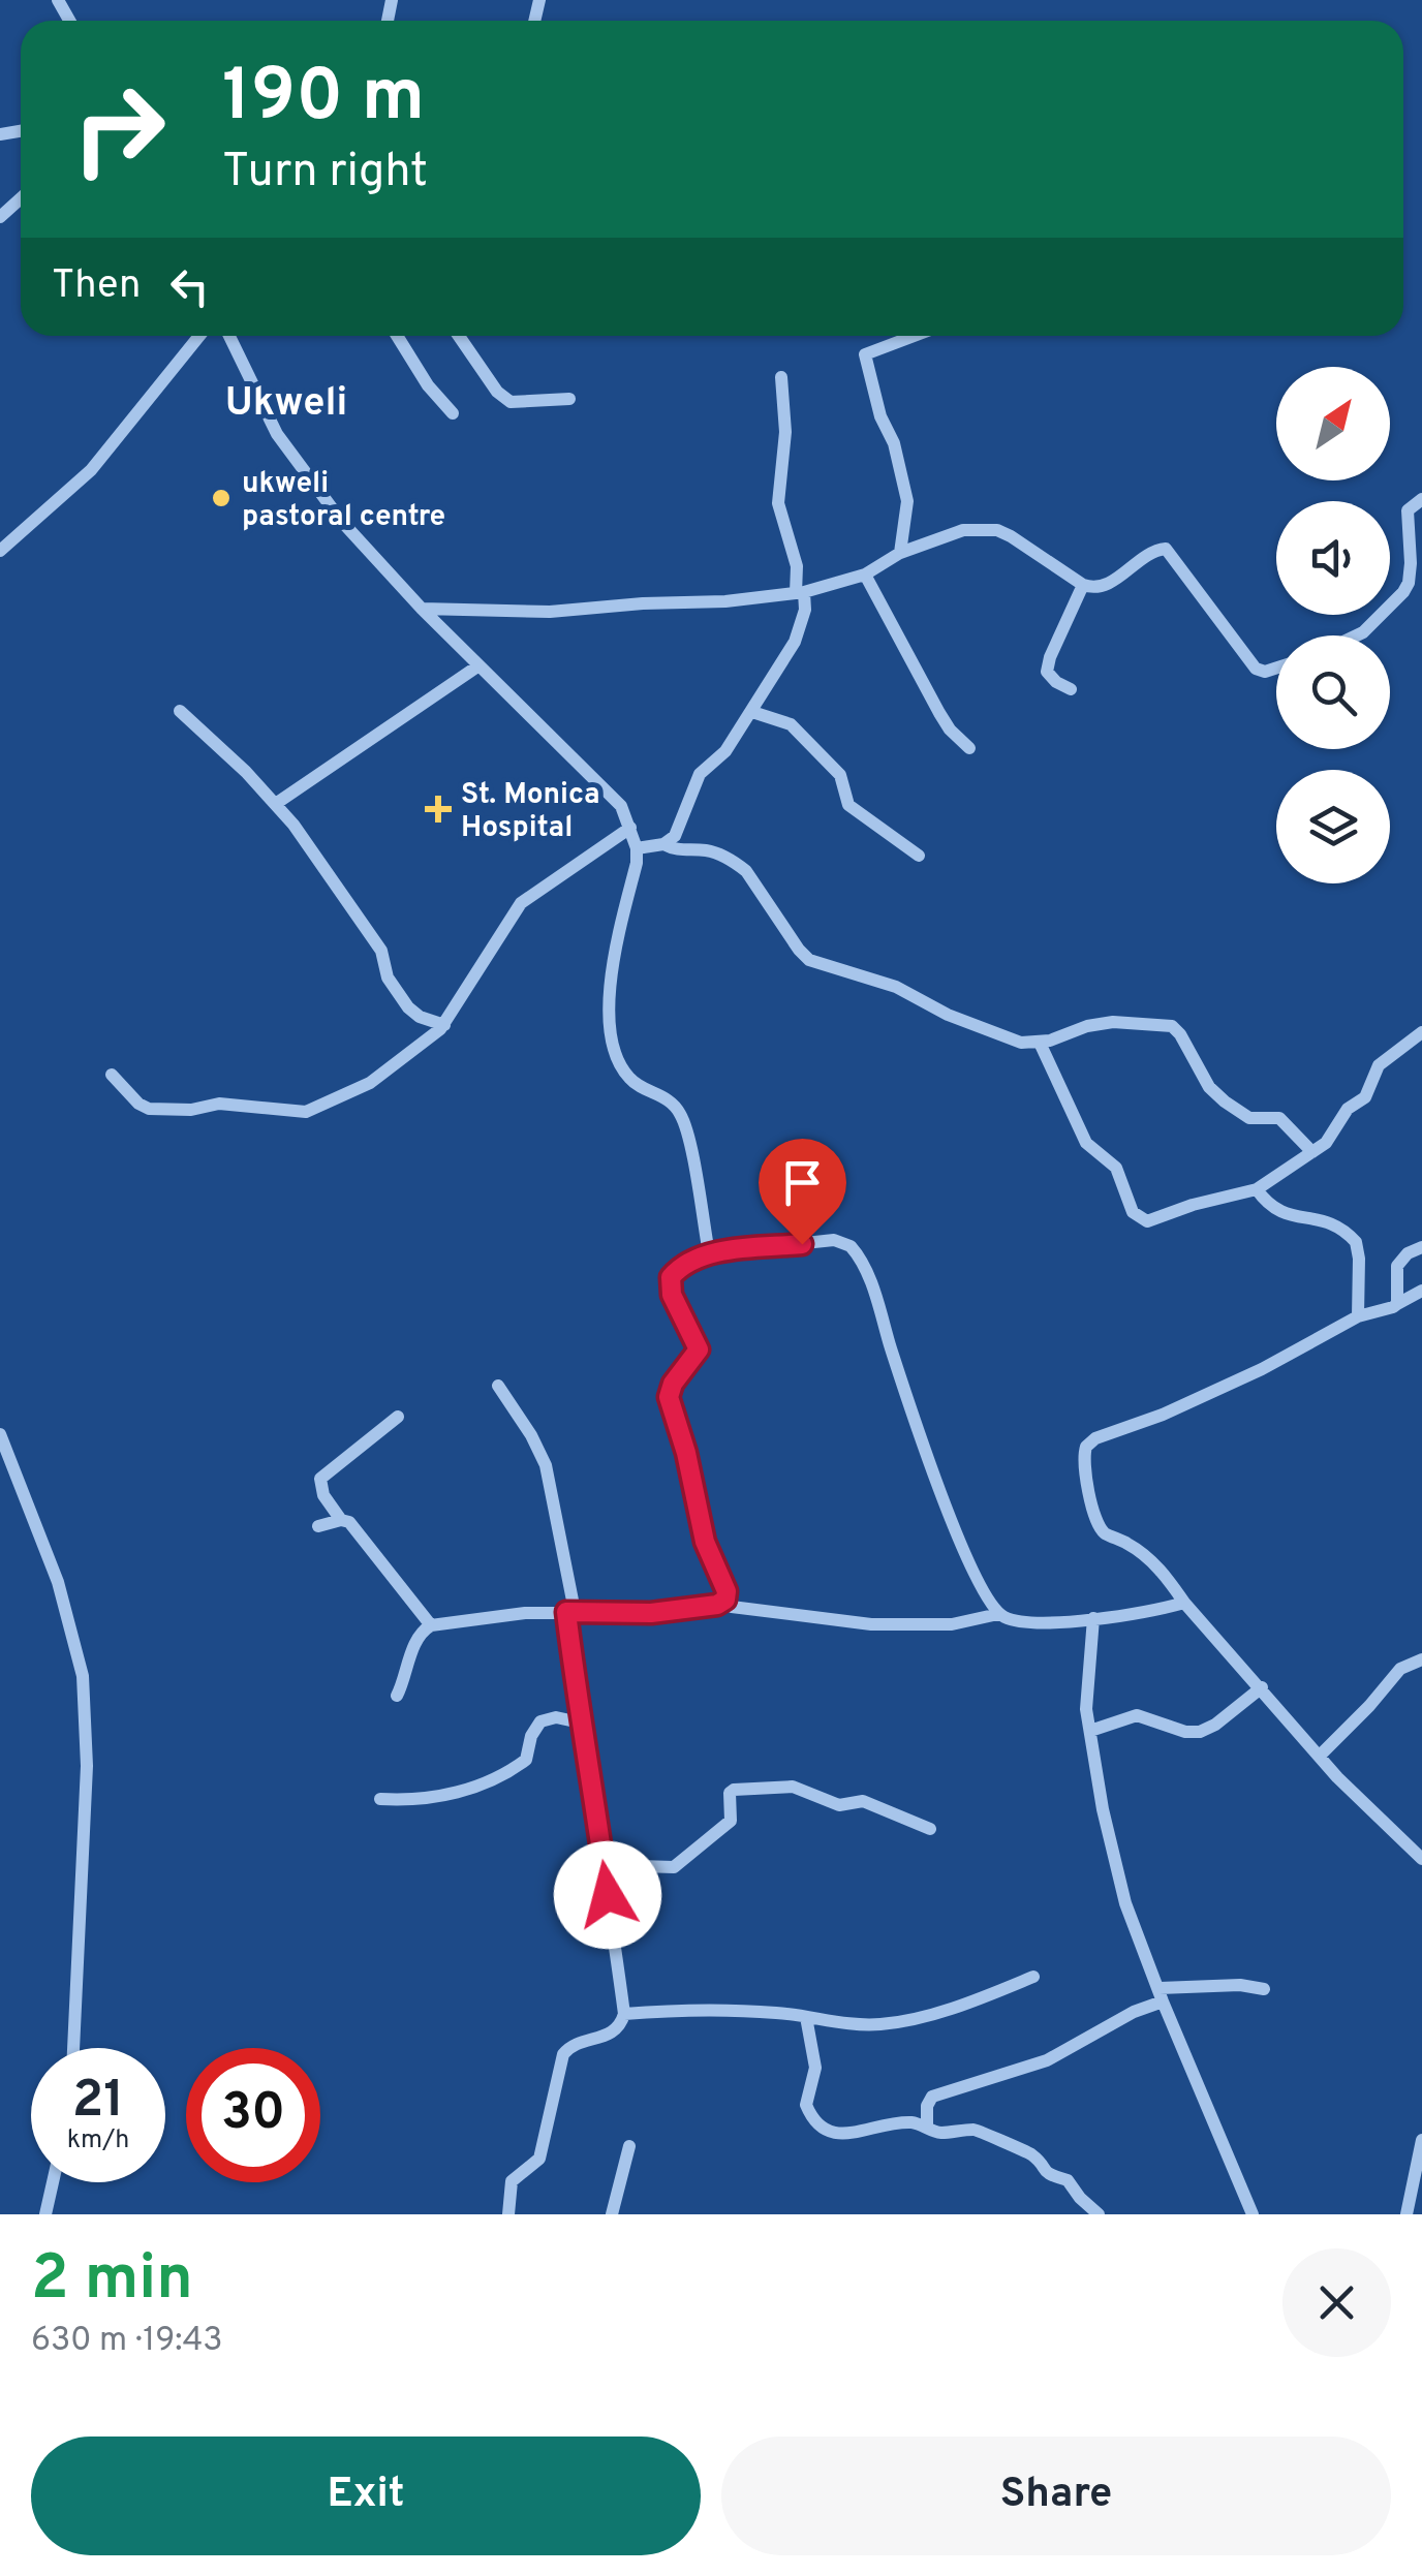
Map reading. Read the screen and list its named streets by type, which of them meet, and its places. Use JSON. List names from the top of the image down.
{
  "districts": ["Ukweli"],
  "places": {
    "other": ["ukweli pastoral centre"],
    "health": ["St. Monica Hospital"]
  },
  "north": "top right",
  "page": {
    "turn": ["190 m", "Turn right"],
    "then": "Then",
    "speed": "21 km/h",
    "limit": "30",
    "heading": ["2 min", "630 m · 19:43"],
    "buttons": ["Exit", "Share"]
  }
}
